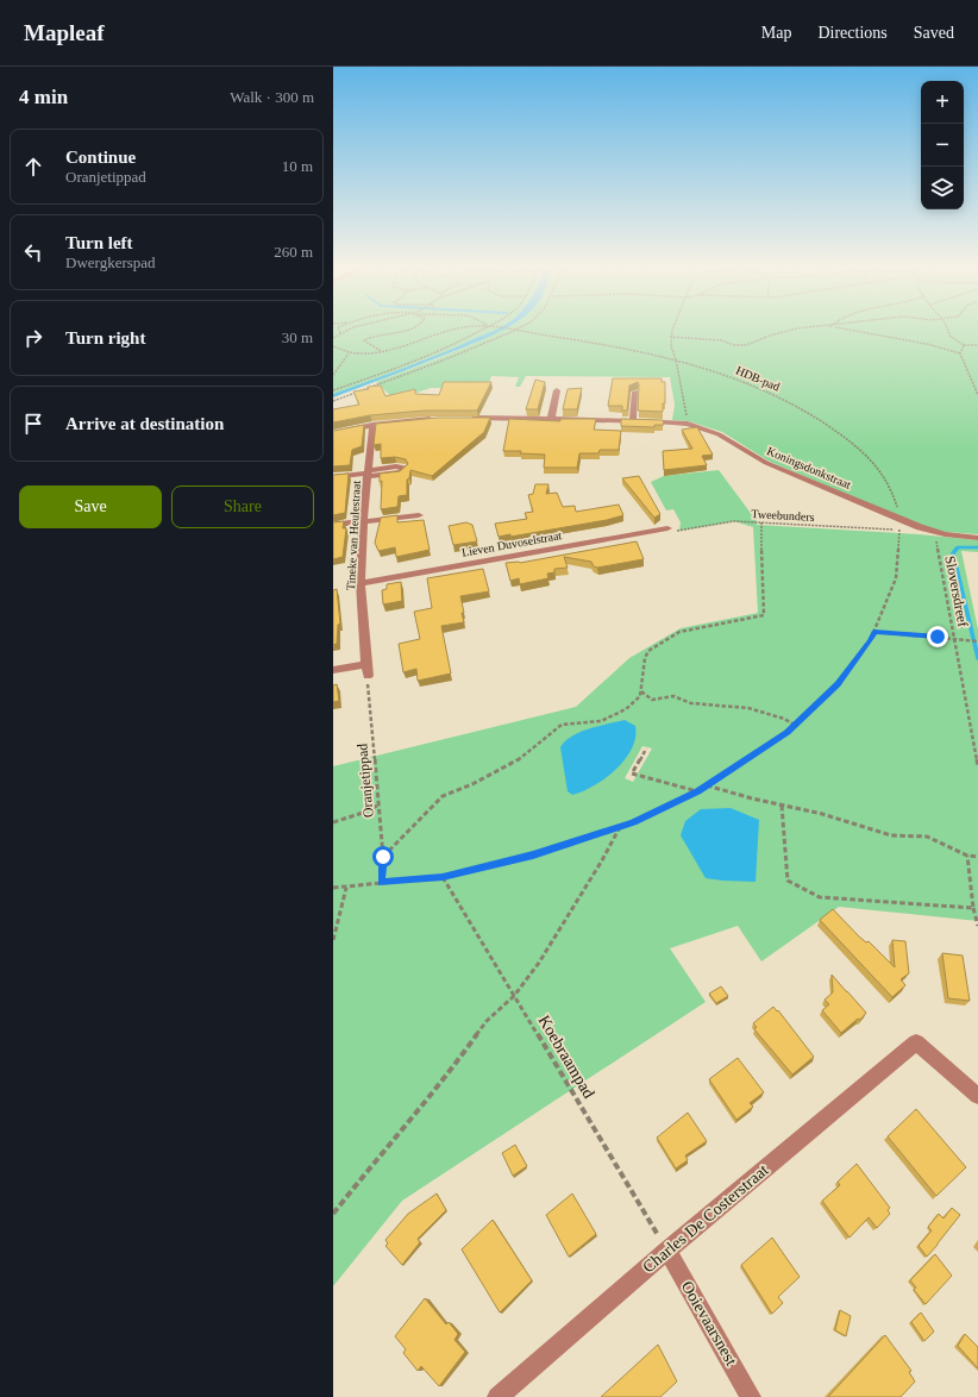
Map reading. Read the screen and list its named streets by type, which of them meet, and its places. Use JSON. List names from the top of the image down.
{
  "streets": {
    "street": [
      "Koningsdonkstraat",
      "Tineke van Heulestraat",
      "Lieven Duvoselstraat",
      "Charles De Costerstraat",
      "Ooievaarsnest"
    ],
    "path": [
      "HDB-pad",
      "Tweebunders",
      "Sloversdreef",
      "Oranjetippad",
      "Koebraampad"
    ]
  },
  "crossings": [
    ["HDB-pad", "Koningsdonkstraat"],
    ["Koningsdonkstraat", "Sloversdreef"],
    ["Tweebunders", "Lieven Duvoselstraat"],
    ["Tineke van Heulestraat", "Lieven Duvoselstraat"],
    ["Tineke van Heulestraat", "Oranjetippad"],
    ["Koebraampad", "Charles De Costerstraat"],
    ["Koebraampad", "Ooievaarsnest"],
    ["Charles De Costerstraat", "Ooievaarsnest"]
  ],
  "page": {
    "header": "Mapleaf",
    "nav": ["Map", "Directions", "Saved"],
    "heading": ["4 min", "Walk · 300 m"],
    "map_buttons": ["+", "−"],
    "list": [
      ["Continue", "Oranjetippad", "10 m"],
      ["Turn left", "Dwergkerspad", "260 m"],
      ["Turn right", "30 m"],
      "Arrive at destination"
    ],
    "buttons": ["Save", "Share"]
  }
}
